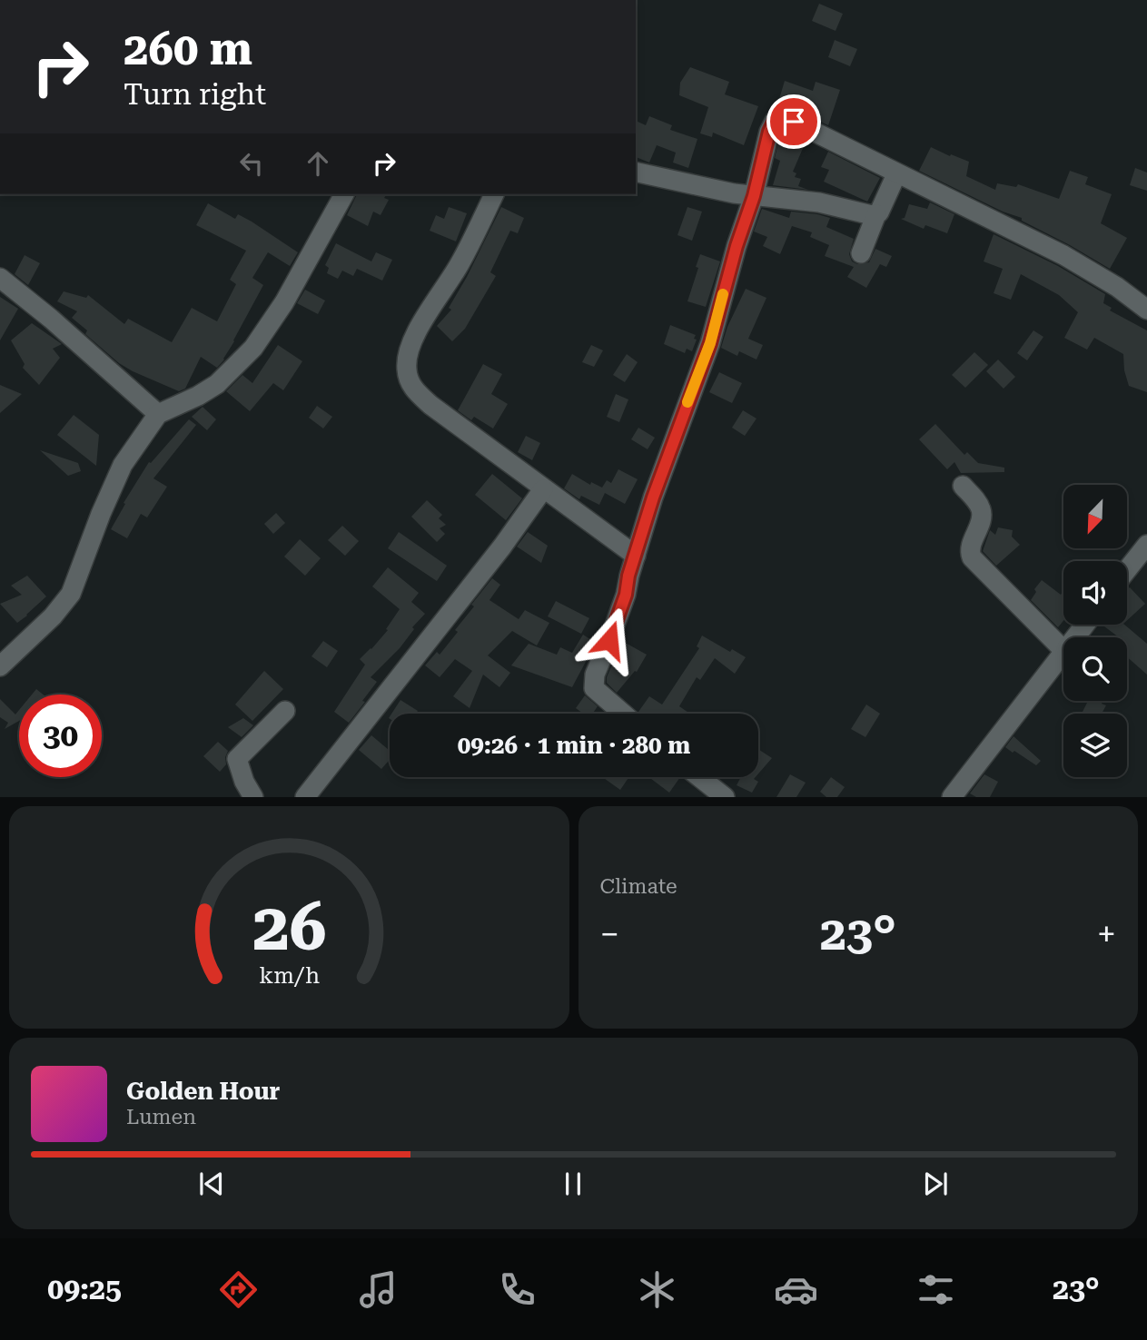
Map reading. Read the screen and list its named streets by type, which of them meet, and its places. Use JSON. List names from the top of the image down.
{
  "north": "bottom left",
  "page": {
    "turn": ["260 m", "Turn right"],
    "limit": "30",
    "trip": "09:26 · 1 min · 280 m",
    "tile": "Climate",
    "heat": ["−", "23°", "+"],
    "song": ["Golden Hour", "Lumen"],
    "tabs": ["09:25", "23°"],
    "gauge": ["26", "km/h"]
  }
}
